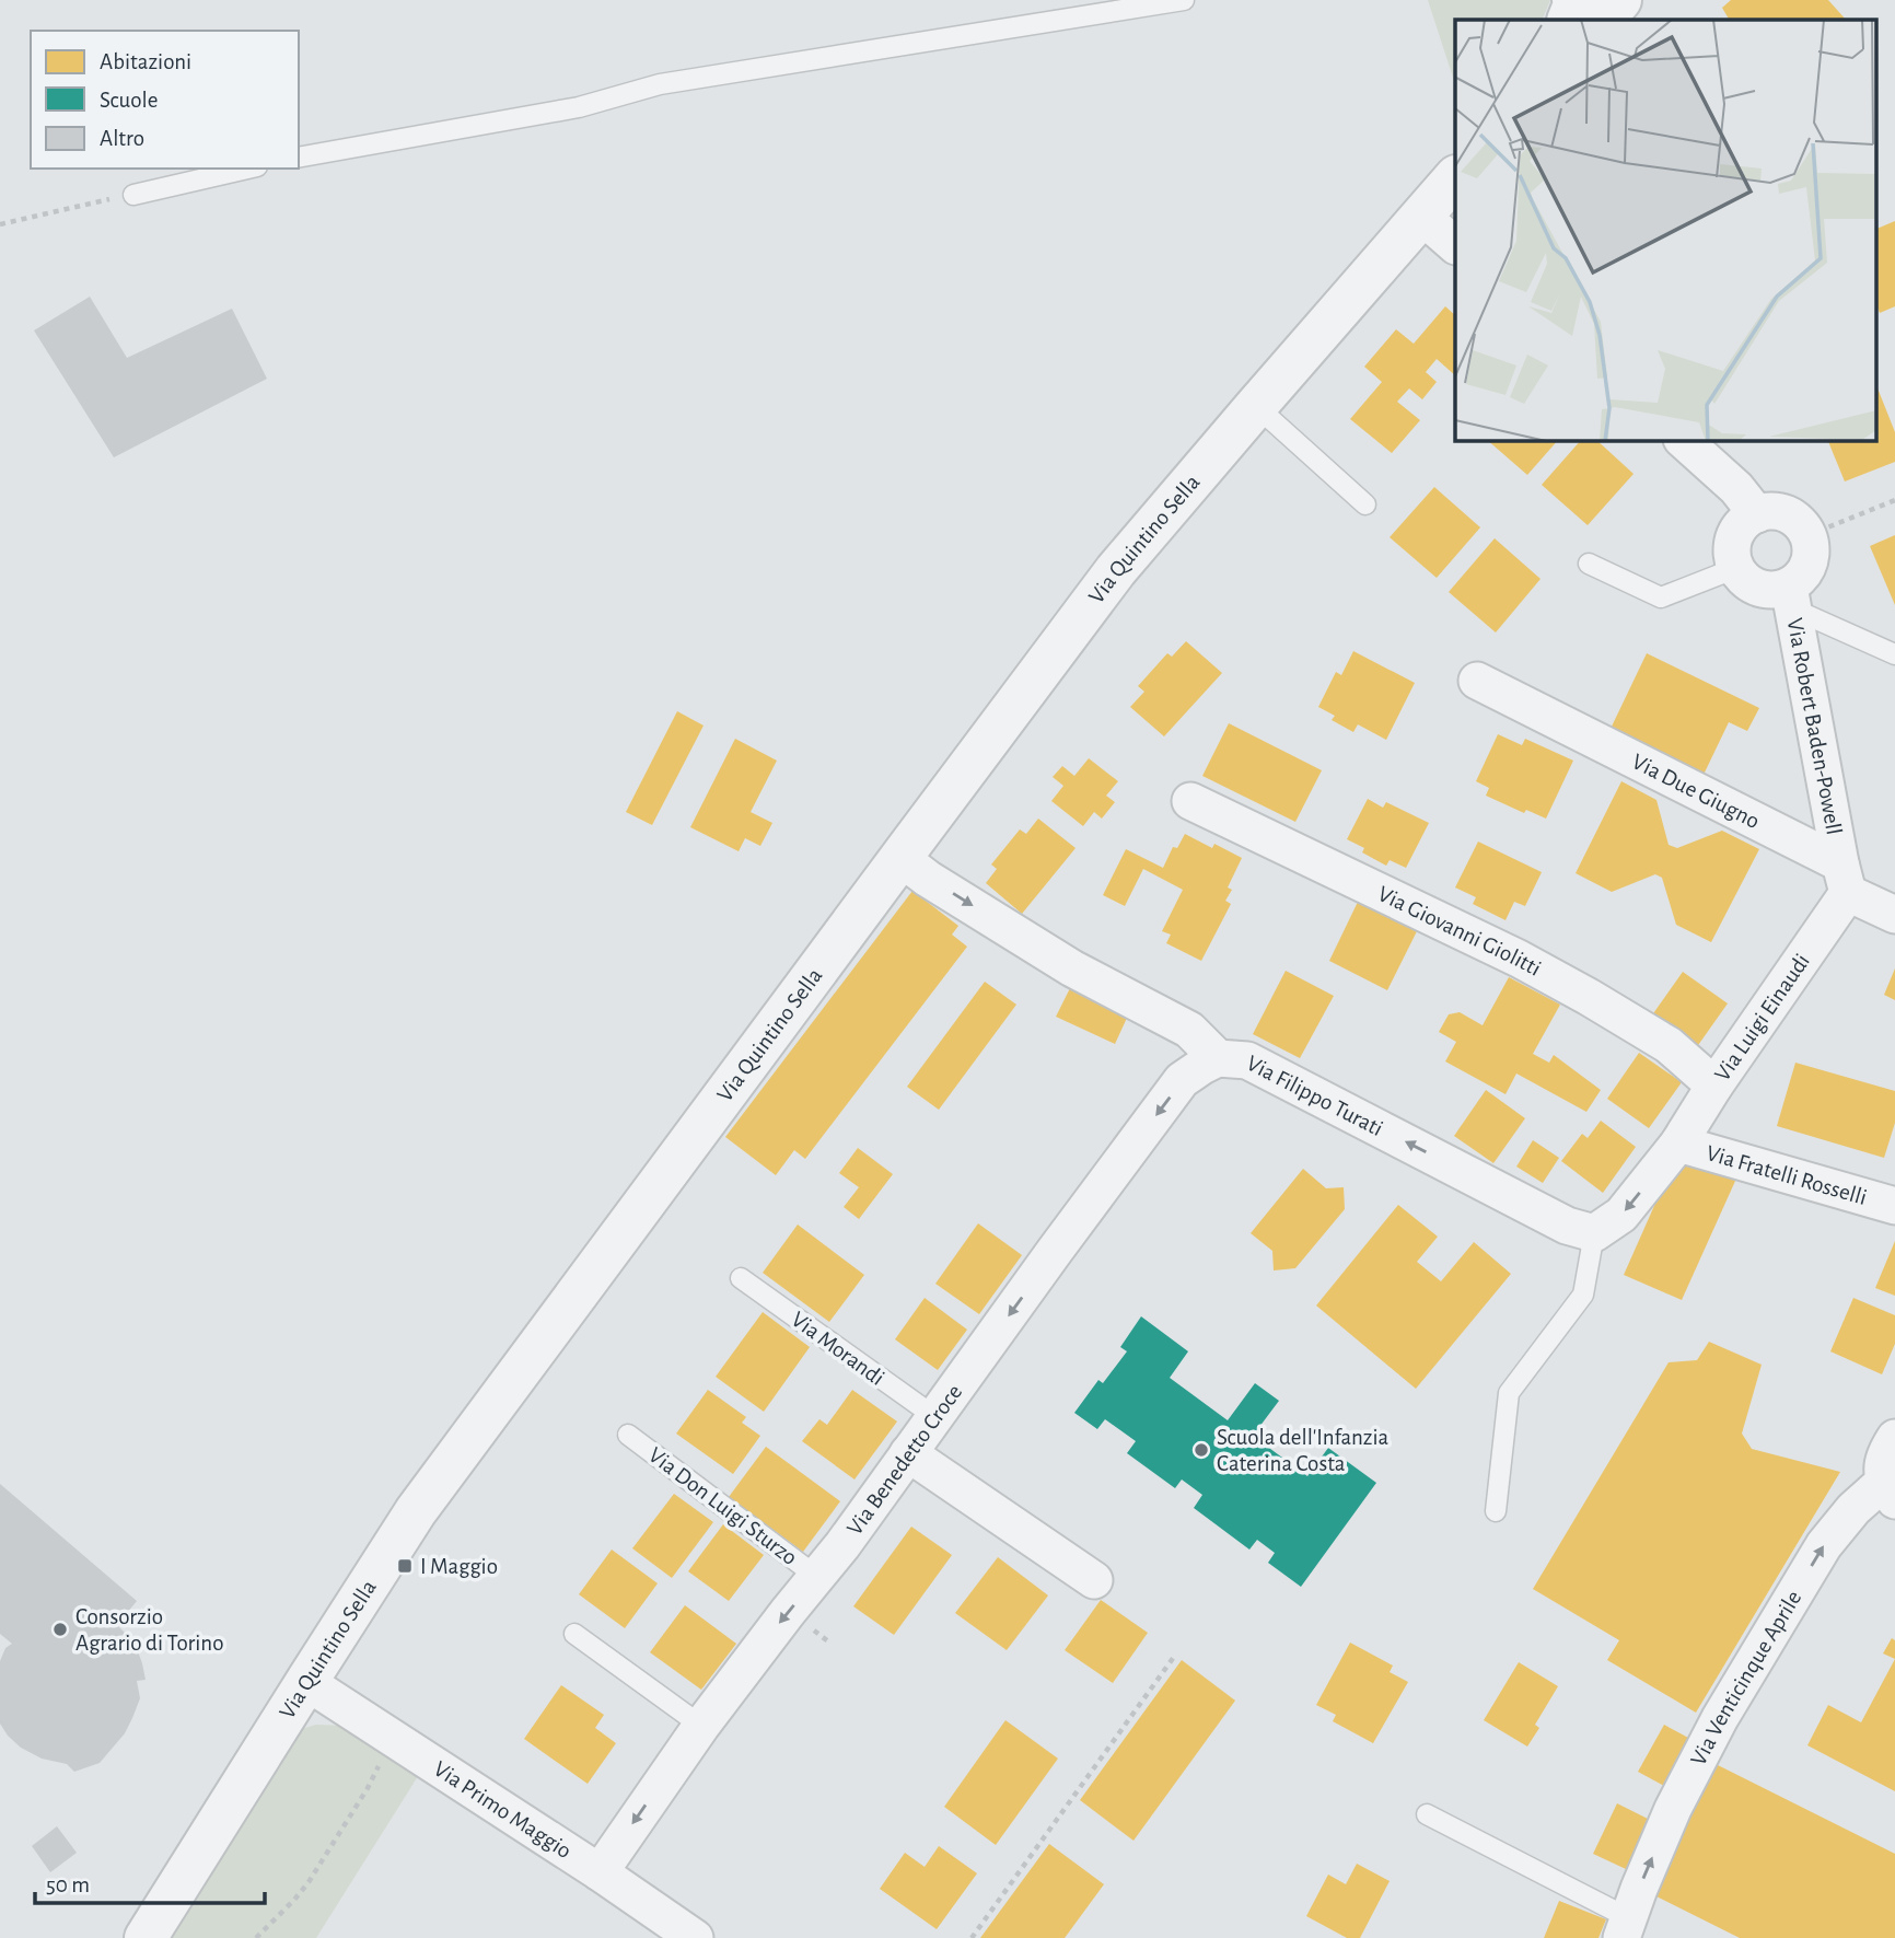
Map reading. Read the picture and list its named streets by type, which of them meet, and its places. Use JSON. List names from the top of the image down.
{
  "streets": {
    "street": [
      "Via Quintino Sella",
      "Via Robert Baden-Powell",
      "Via Due Giugno",
      "Via Giovanni Giolitti",
      "Via Luigi Einaudi",
      "Via Filippo Turati",
      "Via Fratelli Rosselli",
      "Via Benedetto Croce",
      "Via Venticinque Aprile",
      "Via Primo Maggio"
    ],
    "lane": ["Via Morandi", "Via Don Luigi Sturzo"]
  },
  "crossings": [
    ["Via Quintino Sella", "Via Filippo Turati"],
    ["Via Quintino Sella", "Via Primo Maggio"],
    ["Via Robert Baden-Powell", "Via Due Giugno"],
    ["Via Robert Baden-Powell", "Via Luigi Einaudi"],
    ["Via Due Giugno", "Via Luigi Einaudi"],
    ["Via Giovanni Giolitti", "Via Luigi Einaudi"],
    ["Via Luigi Einaudi", "Via Fratelli Rosselli"],
    ["Via Filippo Turati", "Via Benedetto Croce"],
    ["Via Morandi", "Via Benedetto Croce"],
    ["Via Benedetto Croce", "Via Don Luigi Sturzo"],
    ["Via Benedetto Croce", "Via Primo Maggio"]
  ],
  "one_way": ["Via Benedetto Croce", "Via Venticinque Aprile"],
  "places": {
    "other": ["Scuola dell'Infanzia Caterina Costa", "Consorzio Agrario di Torino"],
    "transit": ["I Maggio"]
  },
  "legend": ["Abitazioni", "Scuole", "Altro"],
  "scale_bar": "50 m"
}
